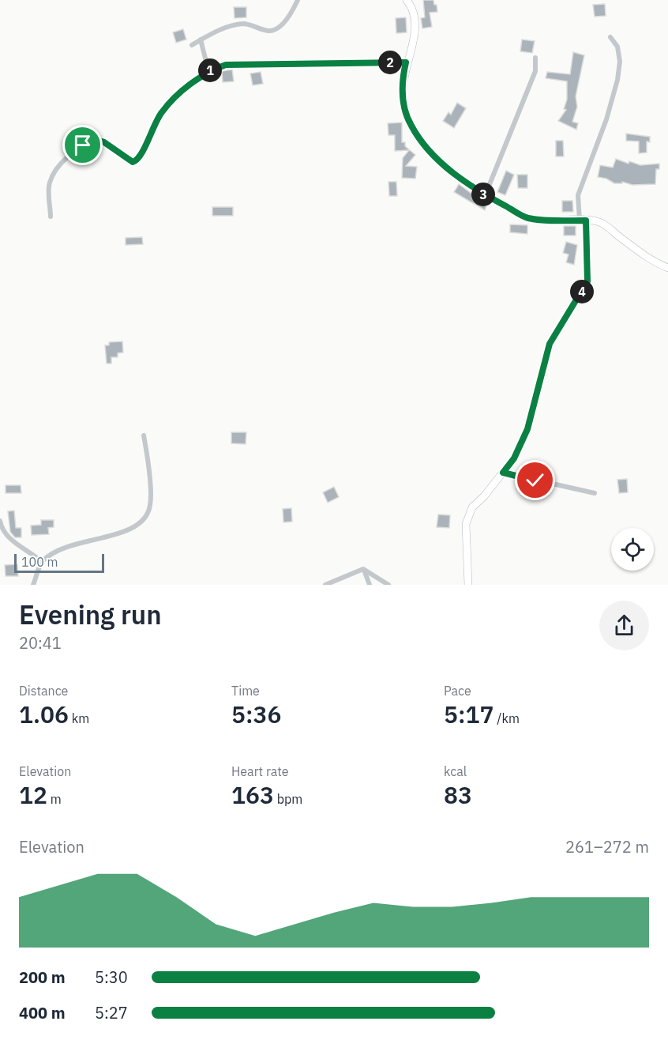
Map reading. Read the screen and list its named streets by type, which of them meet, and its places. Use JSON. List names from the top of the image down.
{
  "scale_bar": "100 m",
  "page": {
    "pins": [
      "2",
      "1",
      "3",
      "4"
    ],
    "scale": "100 m",
    "heading": ["Evening run", "20:41"],
    "stats": [
      ["Distance", "1.06 km"],
      ["Time", "5:36"],
      ["Pace", "5:17 /km"],
      ["Elevation", "12 m"],
      ["Heart rate", "163 bpm"],
      ["kcal", "83"]
    ],
    "chart": ["Elevation", "261–272 m"],
    "list": [
      {
        "name": "200 m",
        "note": "5:30"
      },
      {
        "name": "400 m",
        "note": "5:27"
      }
    ]
  }
}
